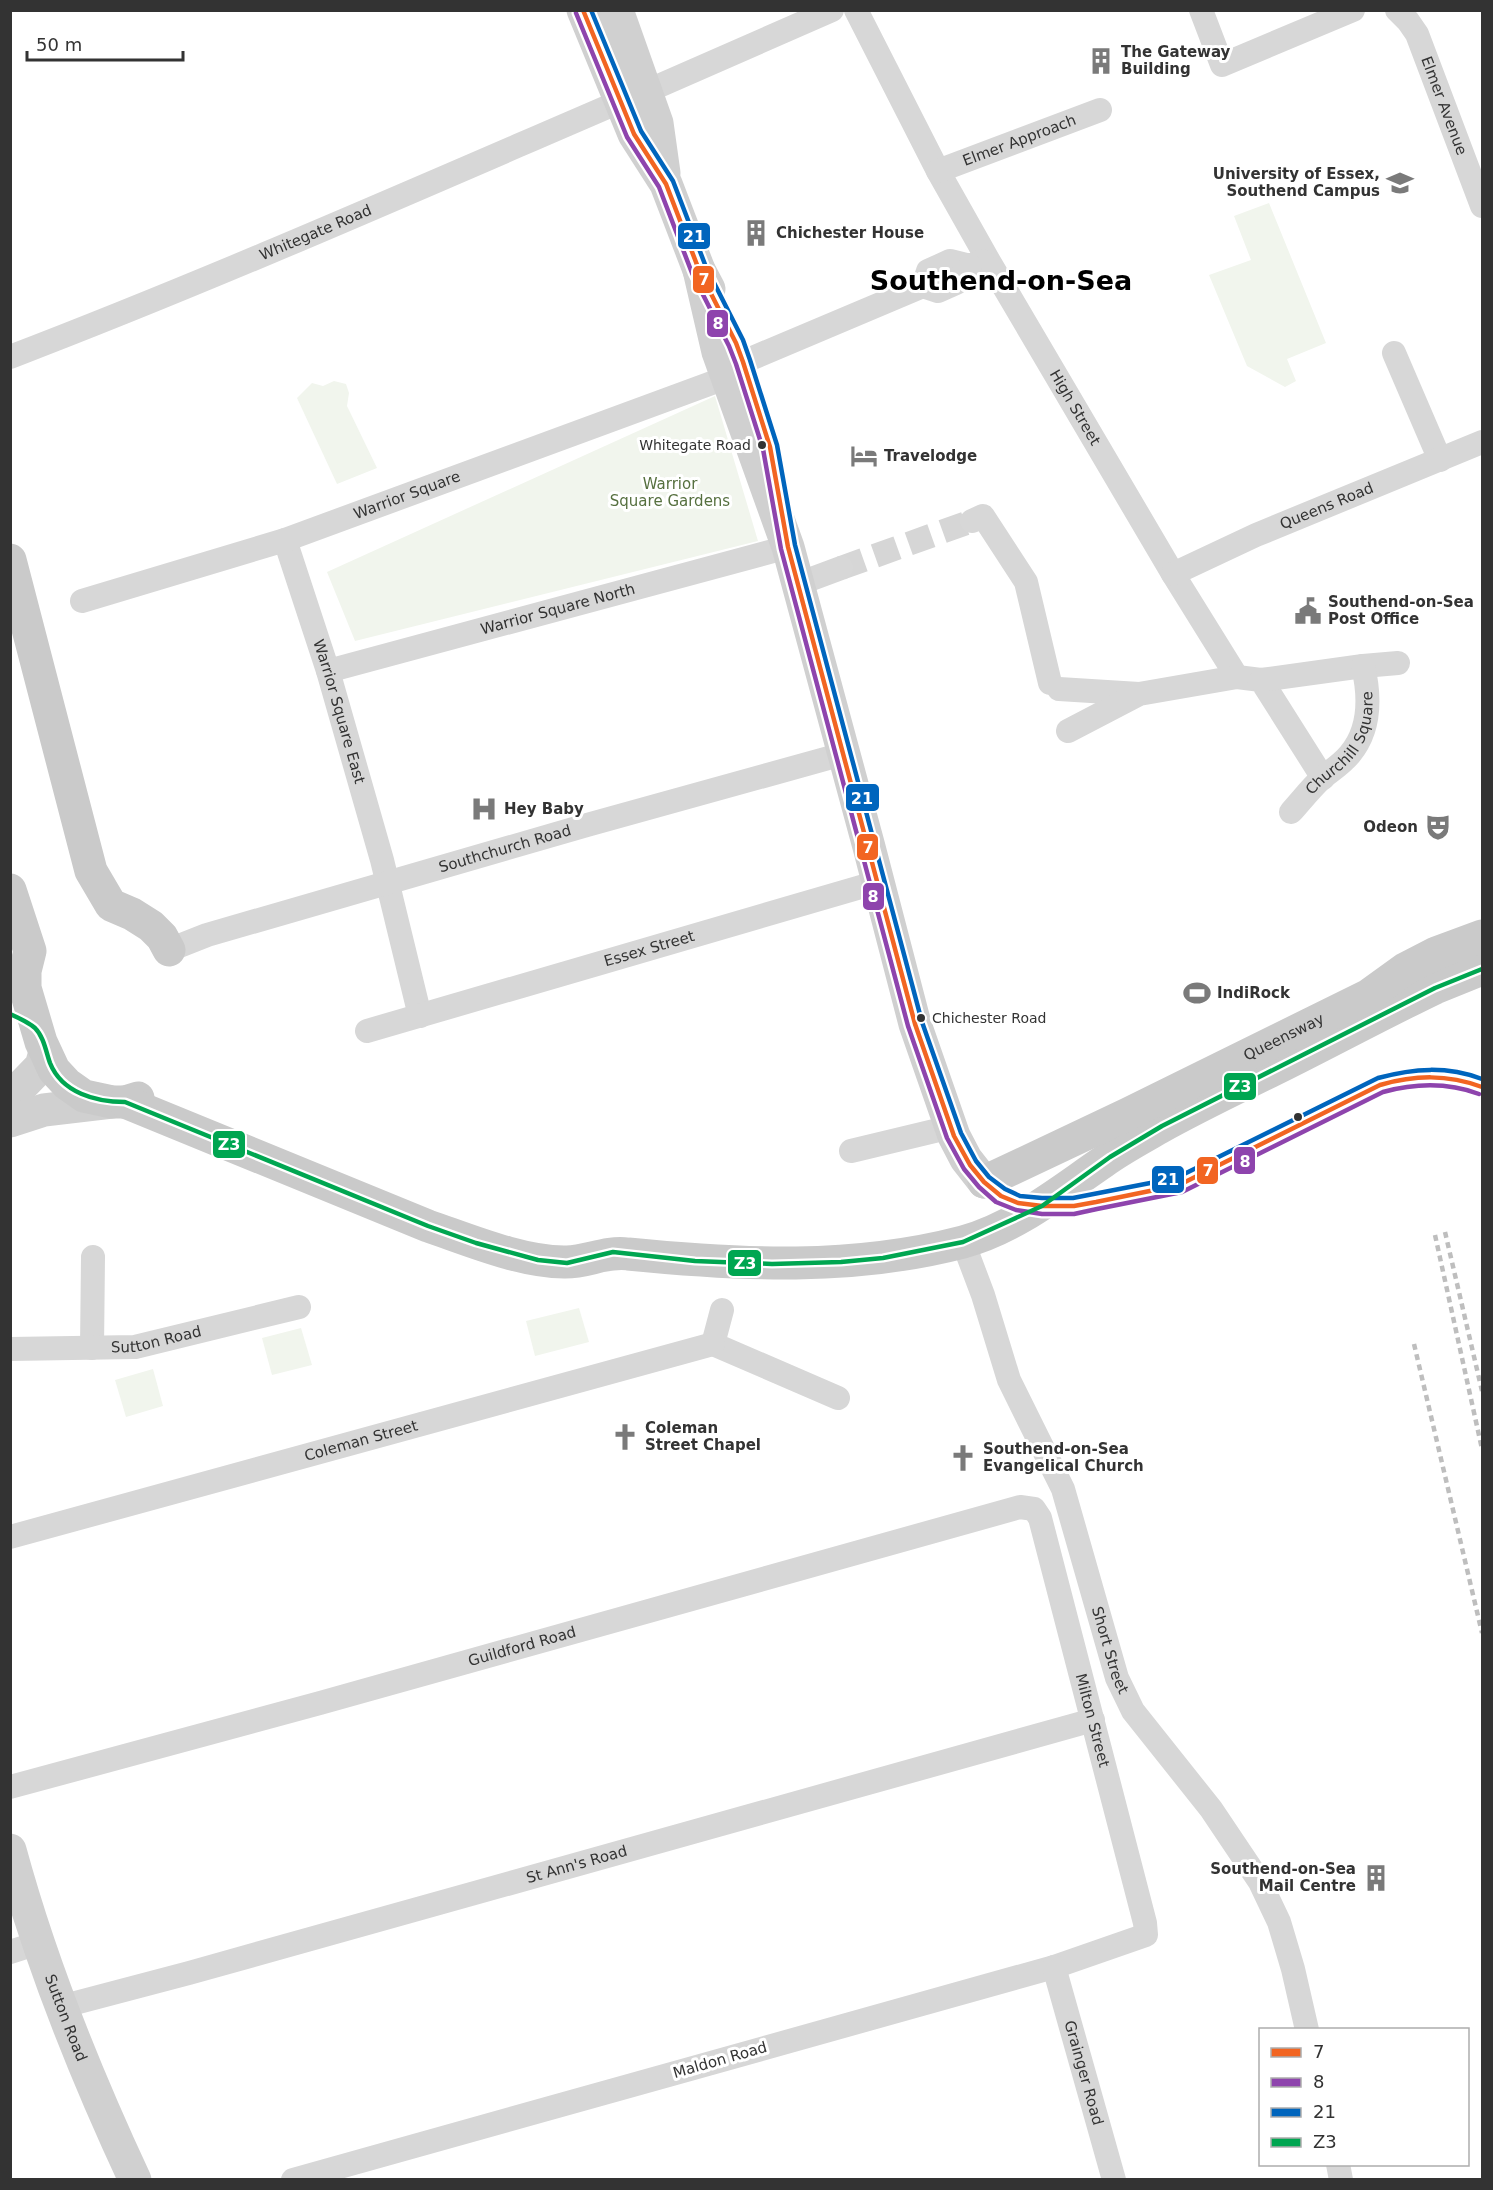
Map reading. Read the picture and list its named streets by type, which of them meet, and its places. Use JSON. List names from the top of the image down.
{
  "streets": {
    "main road": ["Queensway"],
    "street": [
      "Elmer Avenue",
      "Elmer Approach",
      "Whitegate Road",
      "High Street",
      "Warrior Square",
      "Queens Road",
      "Warrior Square North",
      "Warrior Square East",
      "Churchill Square",
      "Southchurch Road",
      "Essex Street",
      "Sutton Road",
      "Coleman Street",
      "Guildford Road",
      "Short Street",
      "Milton Street",
      "St Ann's Road",
      "Maldon Road",
      "Grainger Road"
    ]
  },
  "crossings": [
    ["Elmer Approach", "High Street"],
    ["High Street", "Warrior Square"],
    ["High Street", "Queens Road"],
    ["Warrior Square", "Warrior Square East"],
    ["Warrior Square North", "Warrior Square East"],
    ["Warrior Square East", "Southchurch Road"],
    ["Queensway", "Short Street"],
    ["Sutton Road", "St Ann's Road"],
    ["Guildford Road", "Milton Street"],
    ["Milton Street", "St Ann's Road"],
    ["Milton Street", "Maldon Road"],
    ["Maldon Road", "Grainger Road"]
  ],
  "districts": ["Southend-on-Sea"],
  "parks": ["Warrior Square Gardens"],
  "places": {
    "building": ["The Gateway Building", "Chichester House", "Southend-on-Sea Mail Centre"],
    "school or university": ["University of Essex, Southend Campus"],
    "other": ["Whitegate Road", "Chichester Road"],
    "hotel": ["Travelodge"],
    "public building": ["Southend-on-Sea Post Office"],
    "hospital": ["Hey Baby"],
    "theatre": ["Odeon"],
    "sports": ["IndiRock"],
    "church": ["Coleman Street Chapel", "Southend-on-Sea Evangelical Church"]
  },
  "lines": [
    "transit line 7",
    "transit line 21",
    "transit line 8",
    "transit line Z3"
  ],
  "legend": [
    "7",
    "8",
    "21",
    "Z3"
  ],
  "scale_bar": "50 m"
}
